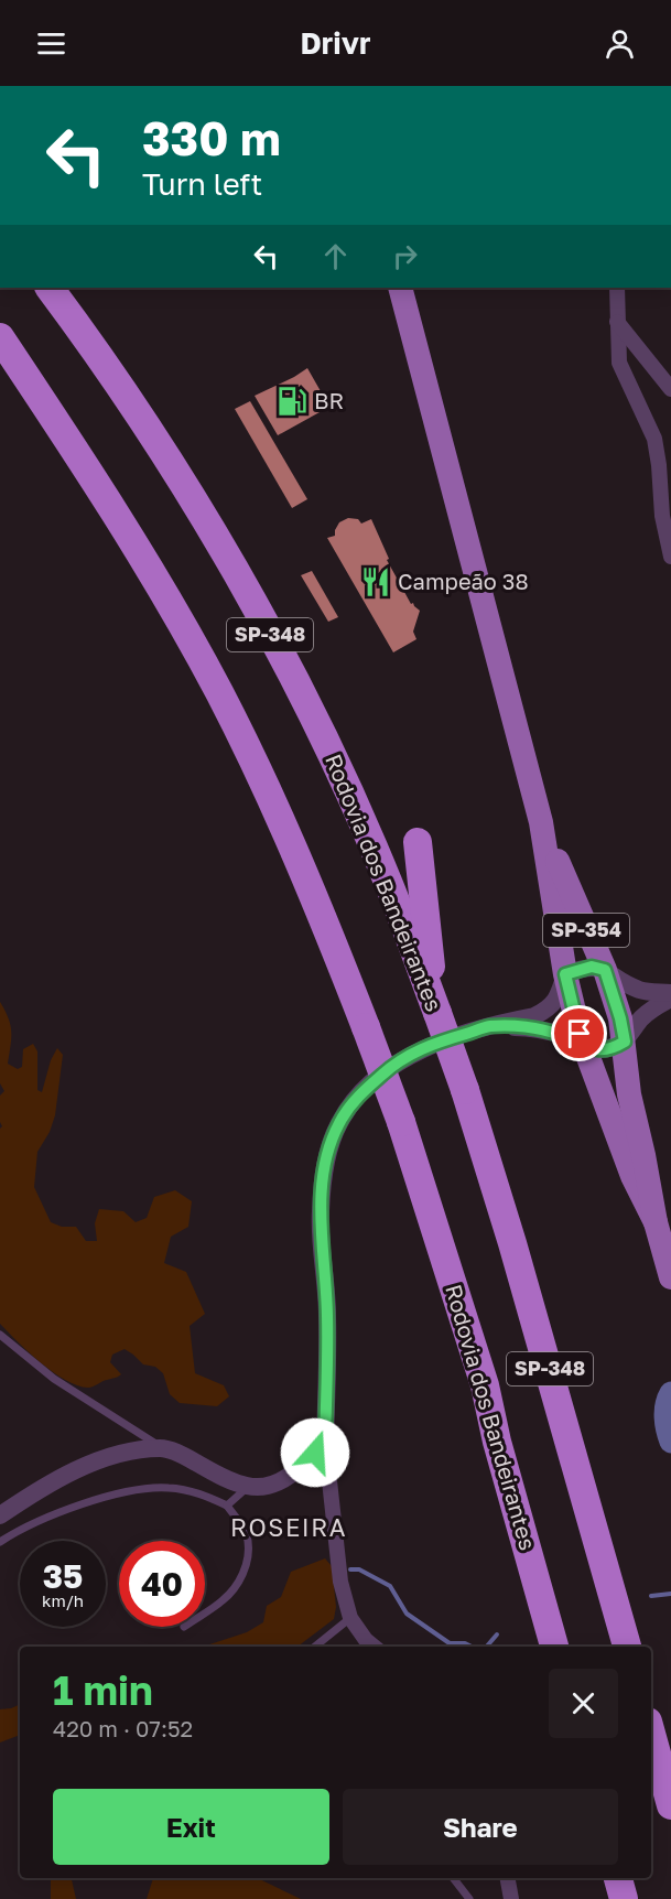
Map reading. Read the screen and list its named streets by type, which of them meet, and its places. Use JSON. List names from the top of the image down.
{
  "streets": {
    "highway": ["SP-348", "Rodovia dos Bandeirantes"],
    "main road": ["SP-354"]
  },
  "districts": ["ROSEIRA"],
  "places": {
    "fuel station": ["BR"],
    "restaurant": ["Campeão 38"]
  },
  "page": {
    "header": "Drivr",
    "turn": ["330 m", "Turn left"],
    "speed": "35 km/h",
    "limit": "40",
    "heading": ["1 min", "420 m · 07:52"],
    "buttons": ["Exit", "Share"]
  }
}
